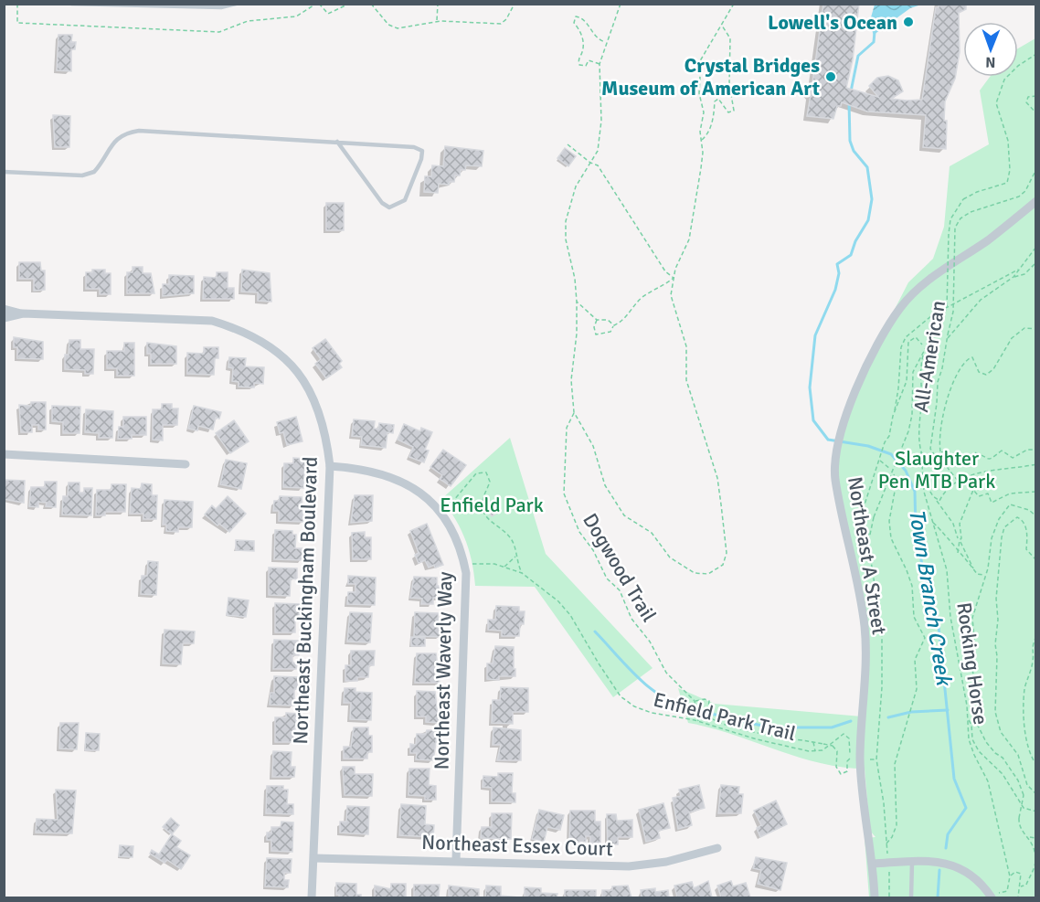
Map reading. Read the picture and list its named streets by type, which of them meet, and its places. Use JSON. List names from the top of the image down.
{
  "streets": {
    "street": [
      "Northeast A Street",
      "Northeast Buckingham Boulevard",
      "Northeast Waverly Way",
      "Northeast Essex Court"
    ],
    "path": [
      "All-American",
      "Dogwood Trail",
      "Rocking Horse",
      "Enfield Park Trail"
    ]
  },
  "crossings": [
    ["All-American", "Rocking Horse"],
    ["Northeast Buckingham Boulevard", "Northeast Waverly Way"],
    ["Northeast Buckingham Boulevard", "Northeast Essex Court"],
    ["Northeast Waverly Way", "Enfield Park Trail"],
    ["Northeast Waverly Way", "Northeast Essex Court"]
  ],
  "water": ["Town Branch Creek"],
  "parks": ["Slaughter Pen MTB Park", "Enfield Park"],
  "places": ["Lowell's Ocean", "Crystal Bridges Museum of American Art"],
  "north": "bottom"
}
